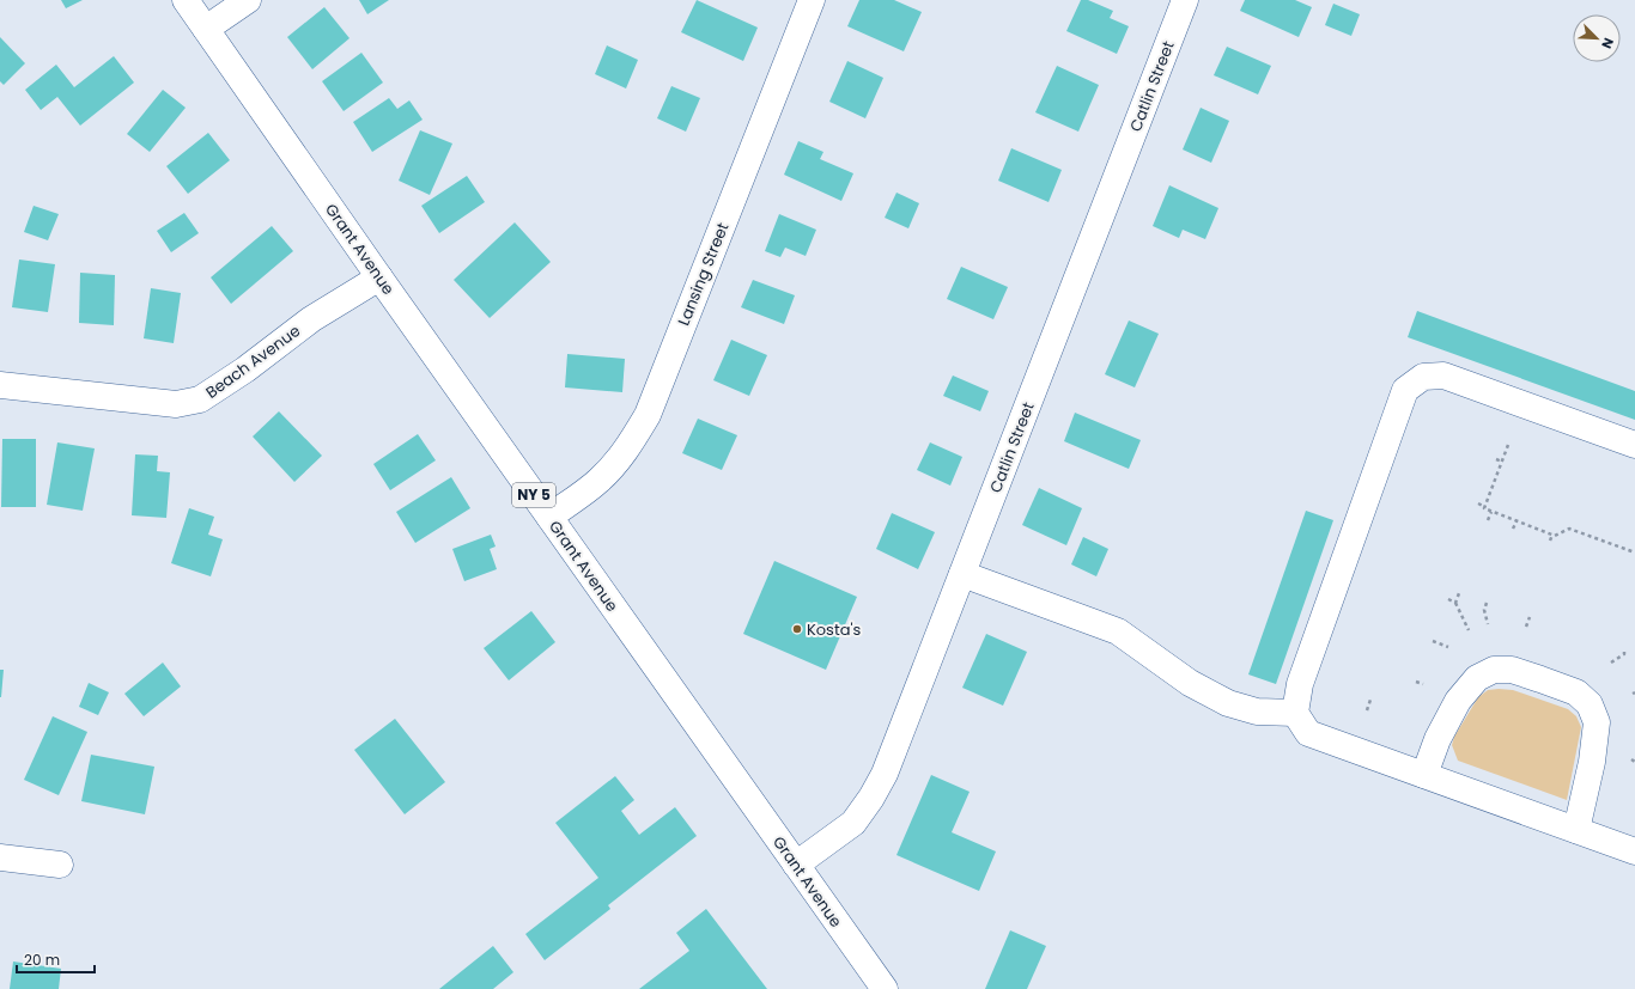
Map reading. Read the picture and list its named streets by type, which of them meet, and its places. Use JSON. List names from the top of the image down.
{
  "streets": {
    "main road": [
      "Catlin Street",
      "Grant Avenue",
      "Lansing Street",
      "Beach Avenue",
      "NY 5"
    ]
  },
  "crossings": [
    ["Catlin Street", "Grant Avenue"],
    ["Grant Avenue", "Lansing Street"],
    ["Grant Avenue", "Beach Avenue"]
  ],
  "places": ["Kosta's"],
  "scale_bar": "20 m",
  "north": "bottom right"
}
